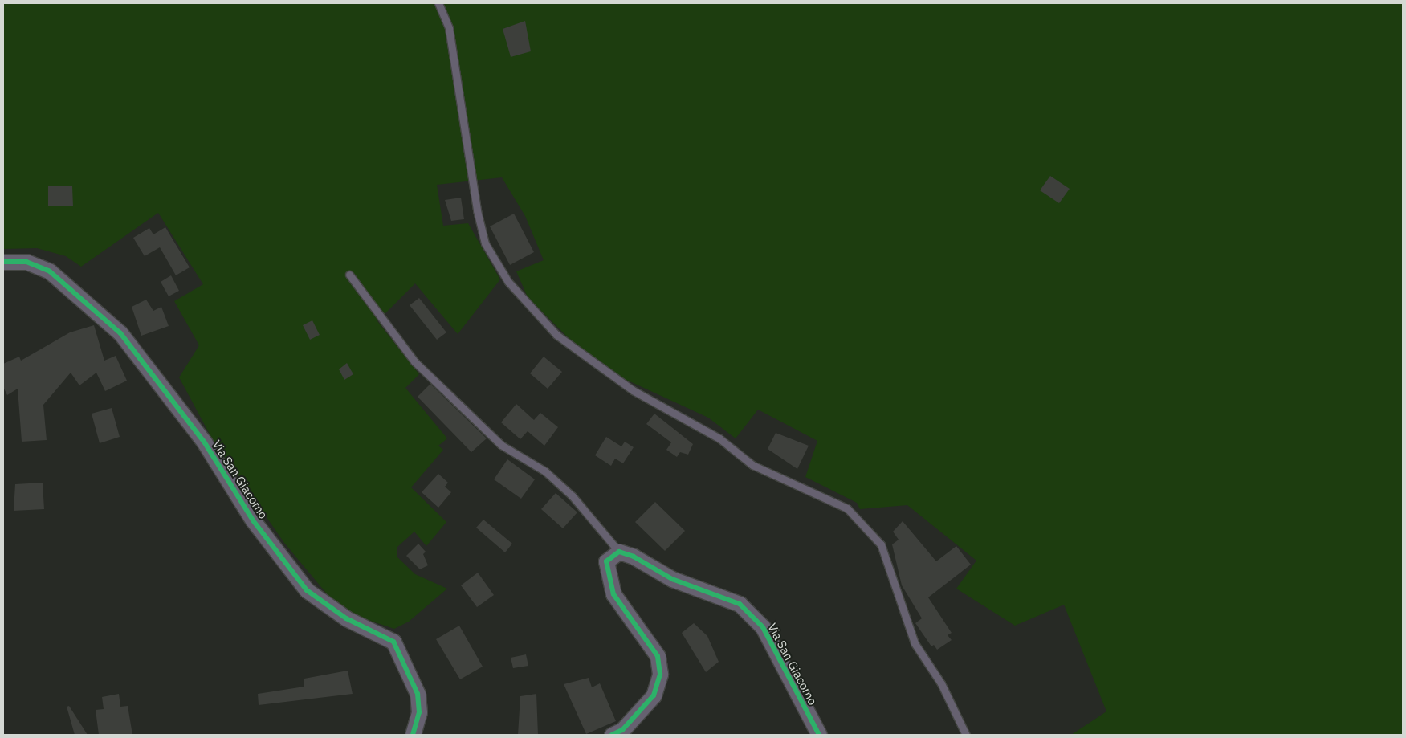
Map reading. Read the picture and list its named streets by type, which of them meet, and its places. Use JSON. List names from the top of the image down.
{
  "streets": {
    "street": ["Via San Giacomo"]
  }
}
